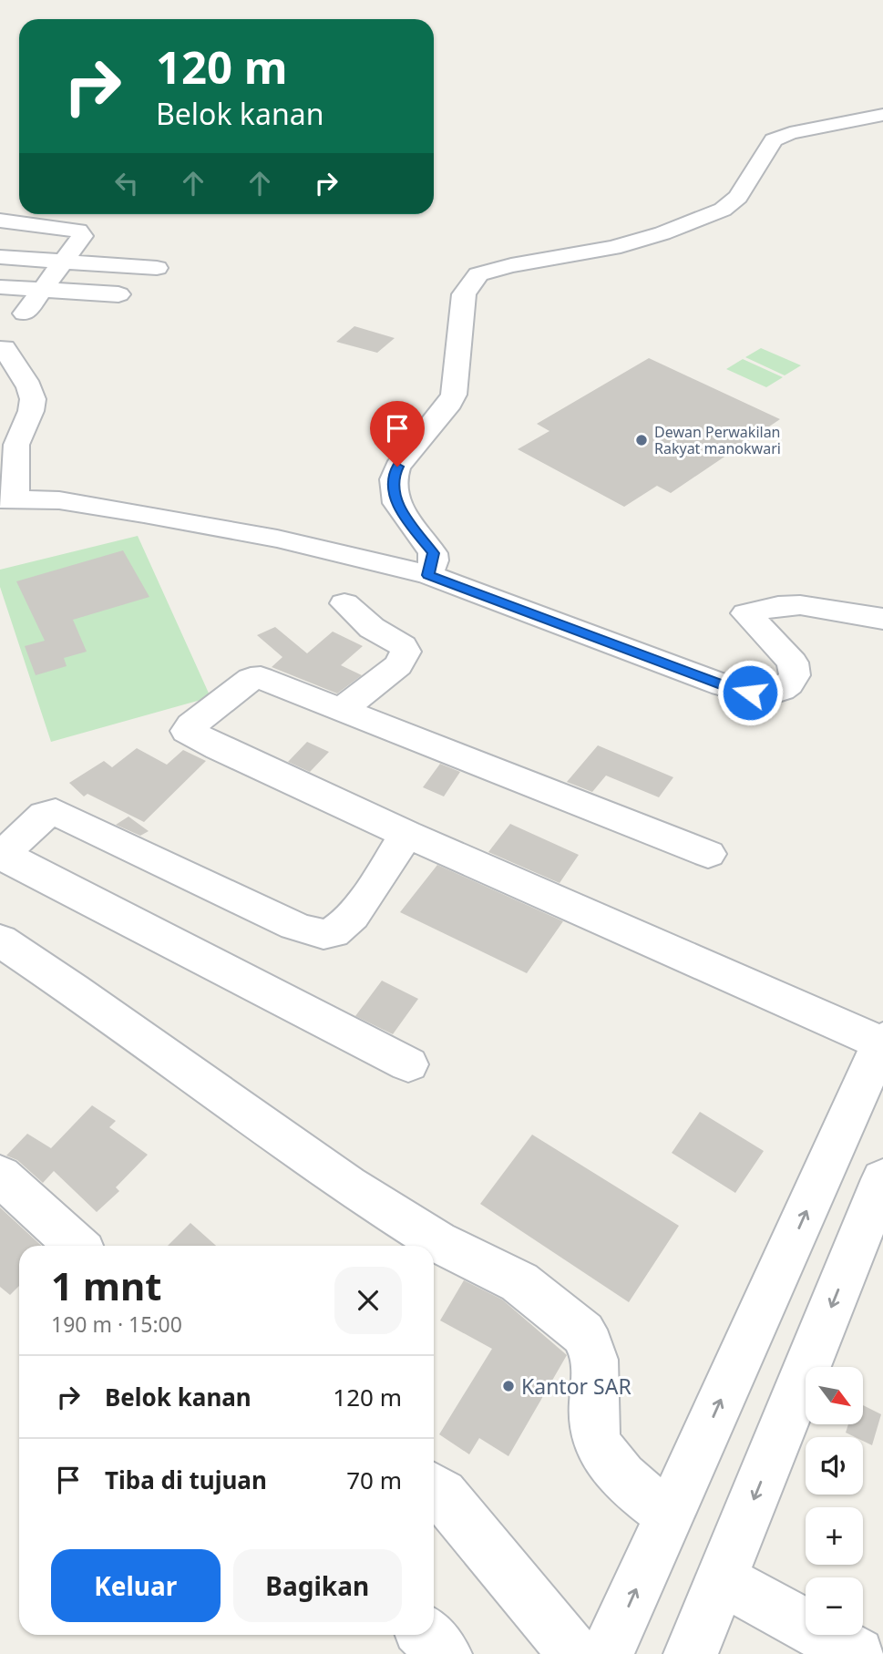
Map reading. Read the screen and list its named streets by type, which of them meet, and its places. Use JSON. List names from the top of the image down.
{
  "places": ["Dewan Perwakilan Rakyat manokwari", "Kantor SAR"],
  "north": "bottom right",
  "page": {
    "turn": ["120 m", "Belok kanan"],
    "heading": ["1 mnt", "190 m · 15:00"],
    "list": [
      {
        "name": "Belok kanan",
        "value": "120 m"
      },
      {
        "name": "Tiba di tujuan",
        "value": "70 m"
      }
    ],
    "map_buttons": ["+", "−"],
    "buttons": ["Keluar", "Bagikan"]
  }
}
